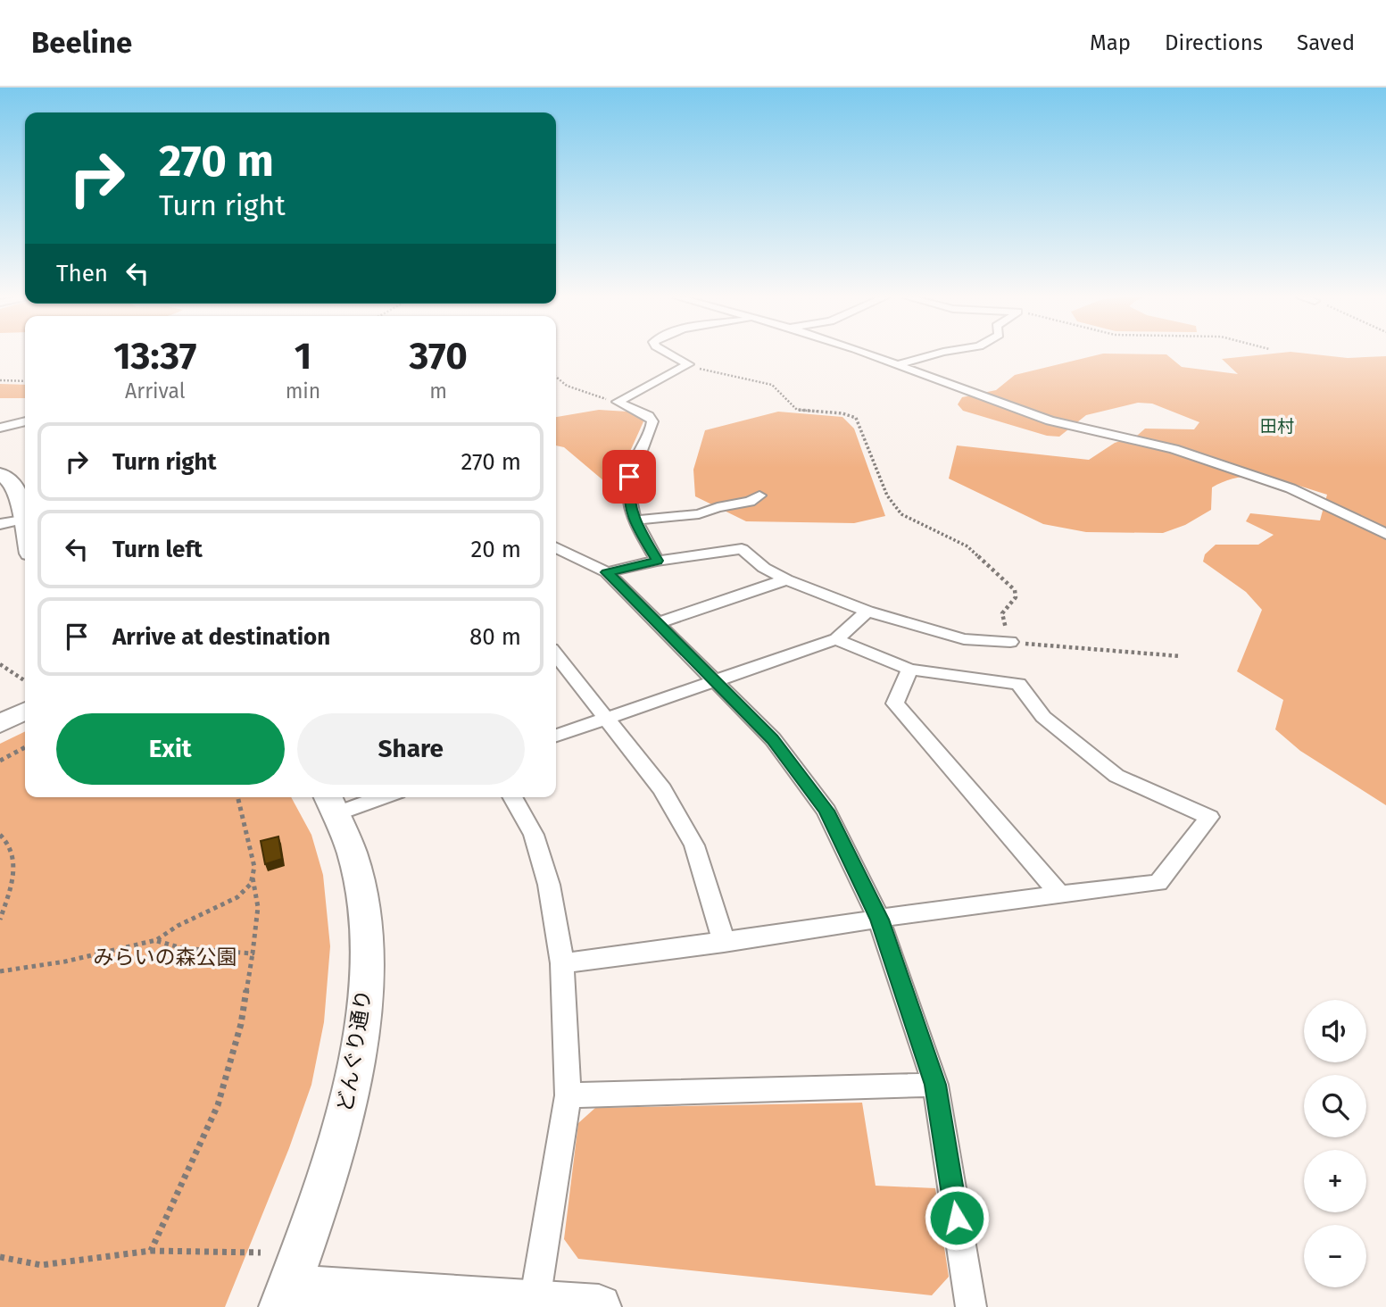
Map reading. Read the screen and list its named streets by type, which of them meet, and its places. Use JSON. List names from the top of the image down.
{
  "streets": {
    "street": ["どんぐり通り"]
  },
  "districts": ["田村"],
  "parks": ["みらいの森公園"],
  "page": {
    "header": "Beeline",
    "nav": ["Map", "Directions", "Saved"],
    "turn": ["270 m", "Turn right"],
    "then": "Then",
    "eta": [
      "13:37",
      "Arrival",
      "1",
      "min",
      "370",
      "m"
    ],
    "list": [
      {
        "name": "Turn right",
        "value": "270 m"
      },
      {
        "name": "Turn left",
        "value": "20 m"
      },
      {
        "name": "Arrive at destination",
        "value": "80 m"
      }
    ],
    "buttons": ["Exit", "Share"],
    "map_buttons": ["+", "−"]
  }
}
